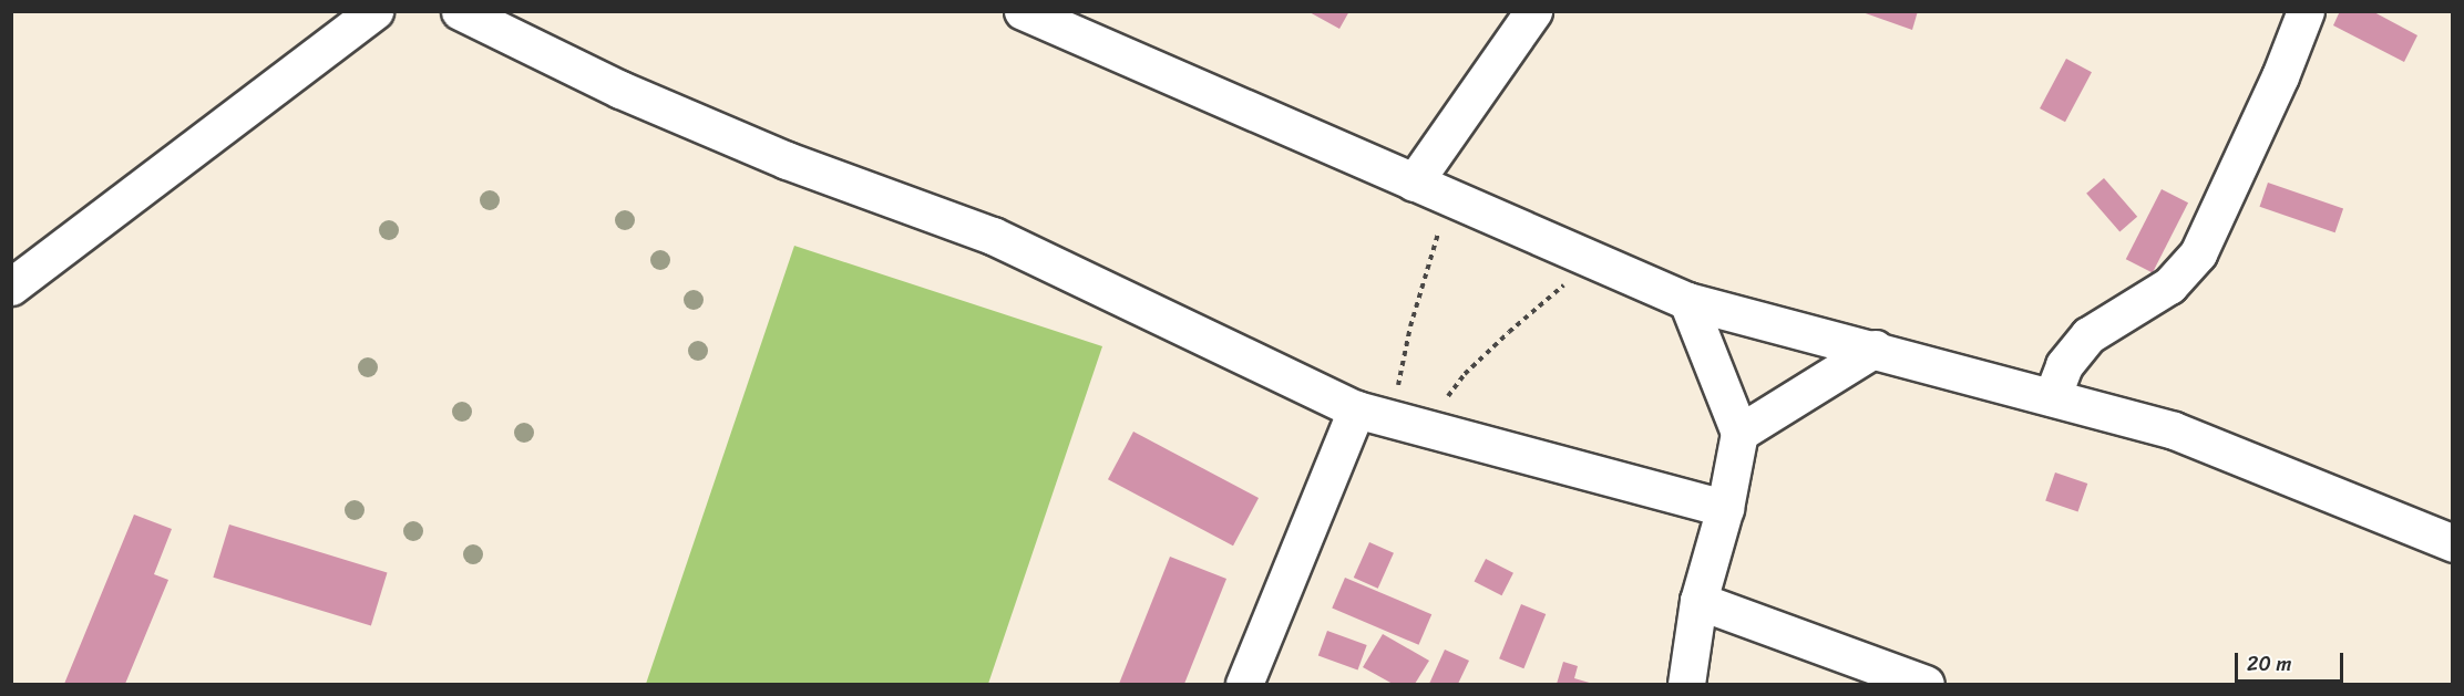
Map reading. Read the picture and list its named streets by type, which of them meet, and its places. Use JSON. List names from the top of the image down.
{
  "scale_bar": "20 m"
}
